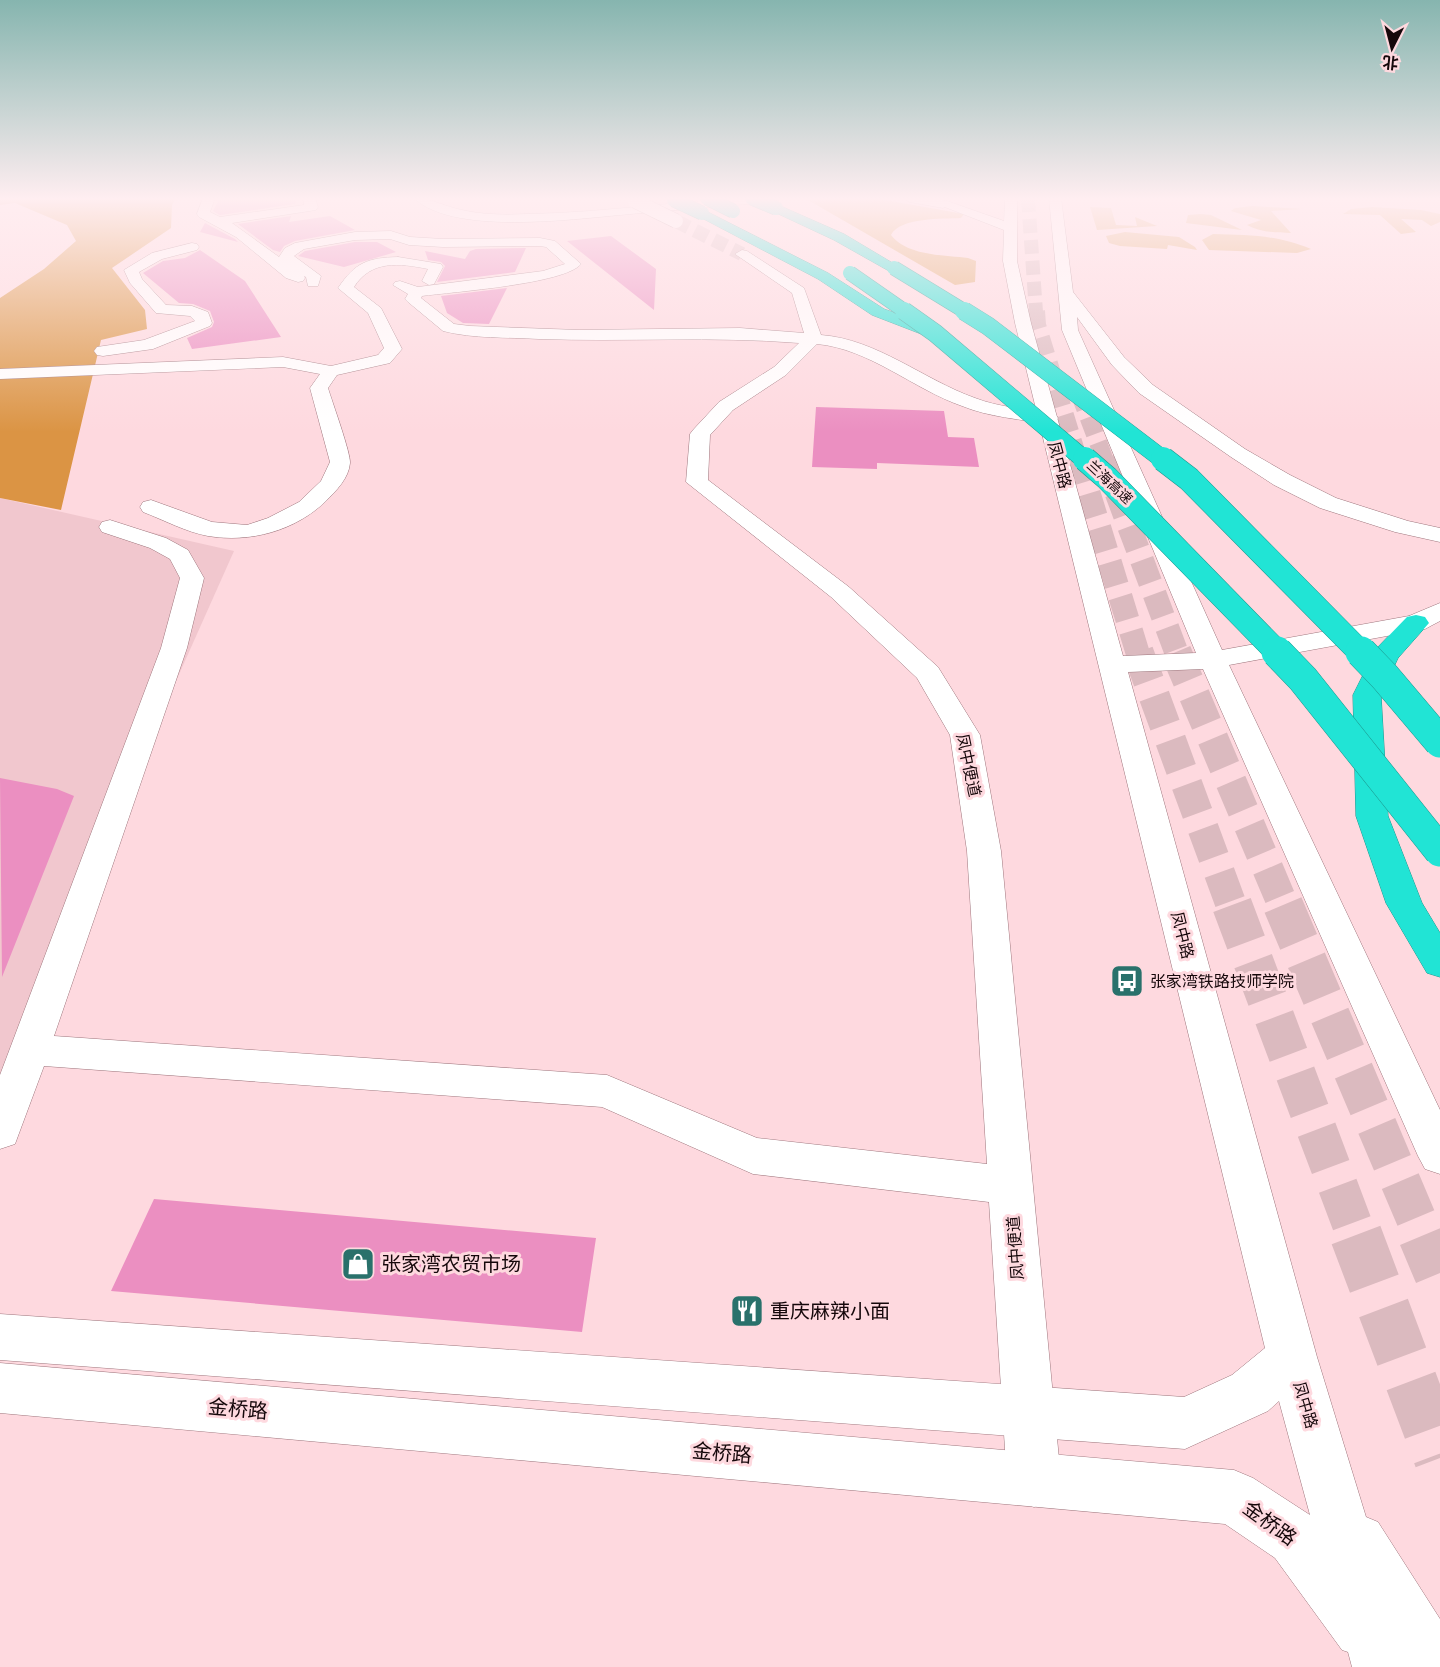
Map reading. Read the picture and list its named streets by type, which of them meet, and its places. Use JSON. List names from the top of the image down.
{
  "streets": {
    "highway": ["兰海高速"],
    "street": ["凤中路", "凤中便道", "金桥路"]
  },
  "crossings": [
    ["凤中路", "金桥路"],
    ["凤中便道", "金桥路"]
  ],
  "places": {
    "bus stop": ["张家湾铁路技师学院"],
    "shop": ["张家湾农贸市场"],
    "restaurant": ["重庆麻辣小面"]
  },
  "north": "bottom"
}
